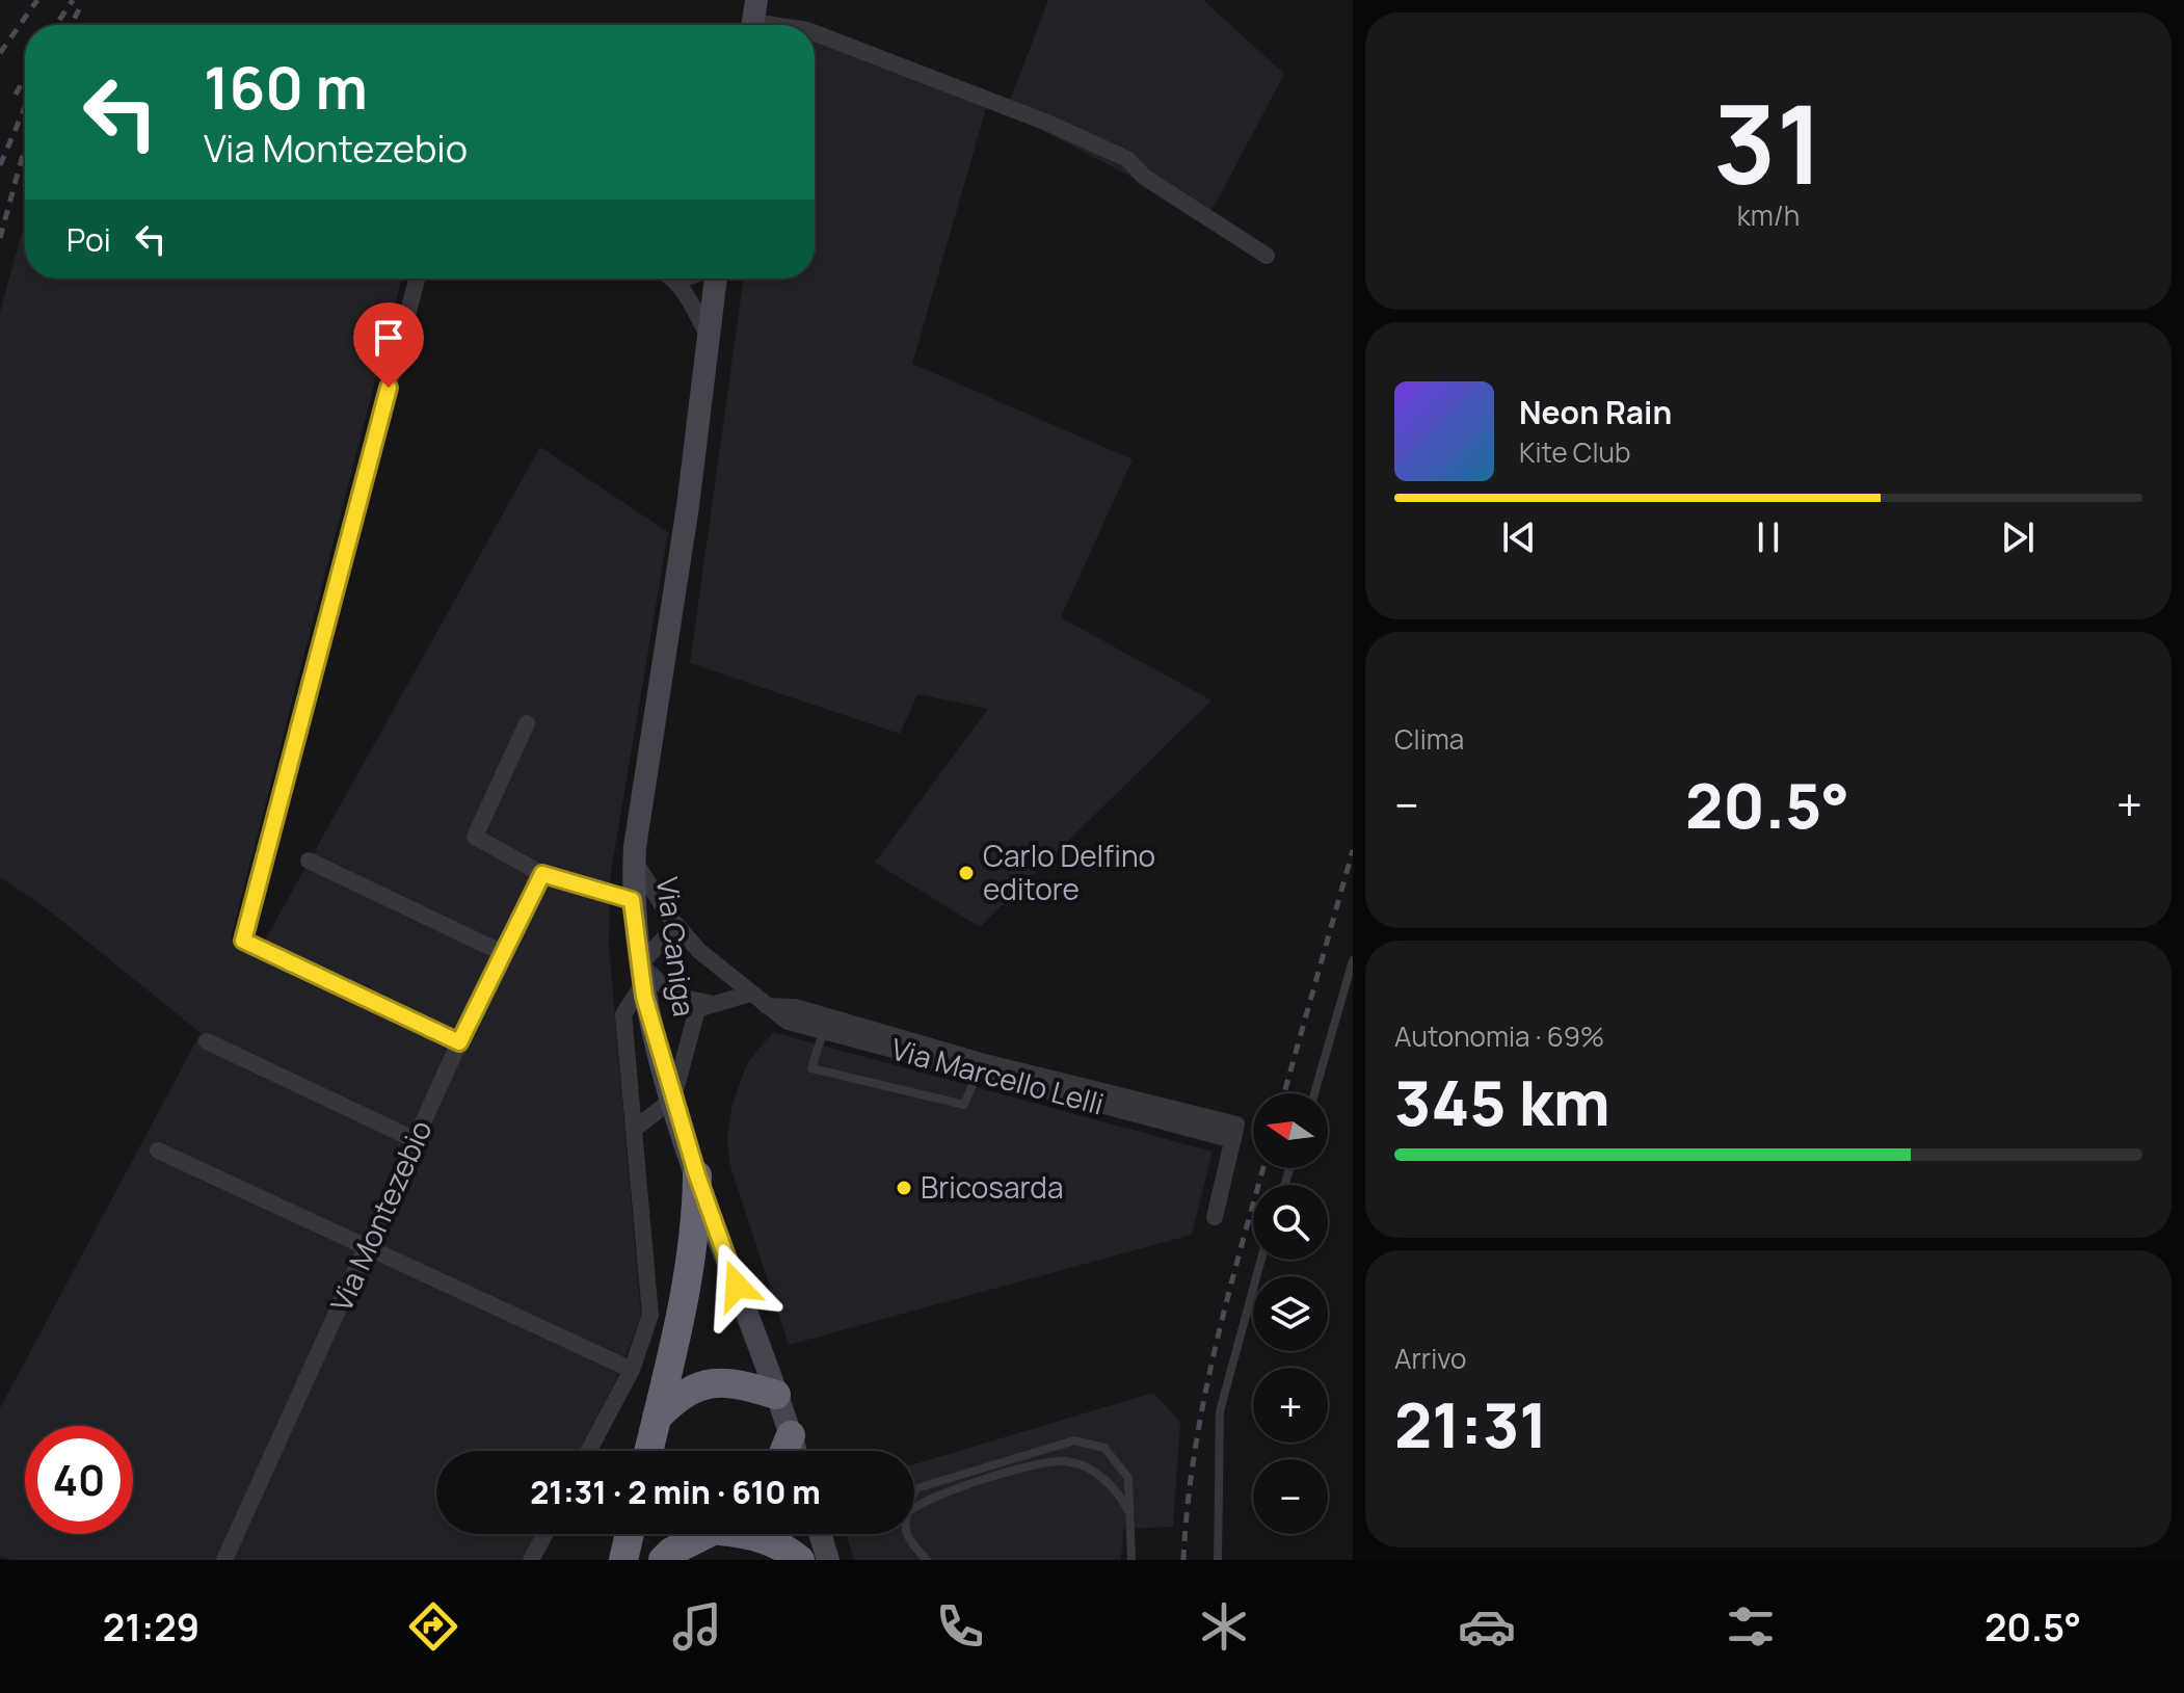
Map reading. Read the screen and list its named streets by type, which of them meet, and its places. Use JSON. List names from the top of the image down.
{
  "streets": {
    "street": ["Via Caniga", "Via Marcello Lelli", "Via Montezebio"]
  },
  "crossings": [
    ["Via Caniga", "Via Marcello Lelli"]
  ],
  "places": ["Carlo Delfino editore", "Bricosarda"],
  "north": "left",
  "page": {
    "tile": [
      ["31", "km/h"],
      "Clima",
      ["Autonomia · 69%", "345 km"],
      ["Arrivo", "21:31"]
    ],
    "turn": ["160 m", "Via Montezebio"],
    "then": "Poi",
    "song": ["Neon Rain", "Kite Club"],
    "heat": ["−", "20.5°", "+"],
    "map_buttons": ["+", "−"],
    "limit": "40",
    "trip": "21:31 · 2 min · 610 m",
    "tabs": ["21:29", "20.5°"]
  }
}
